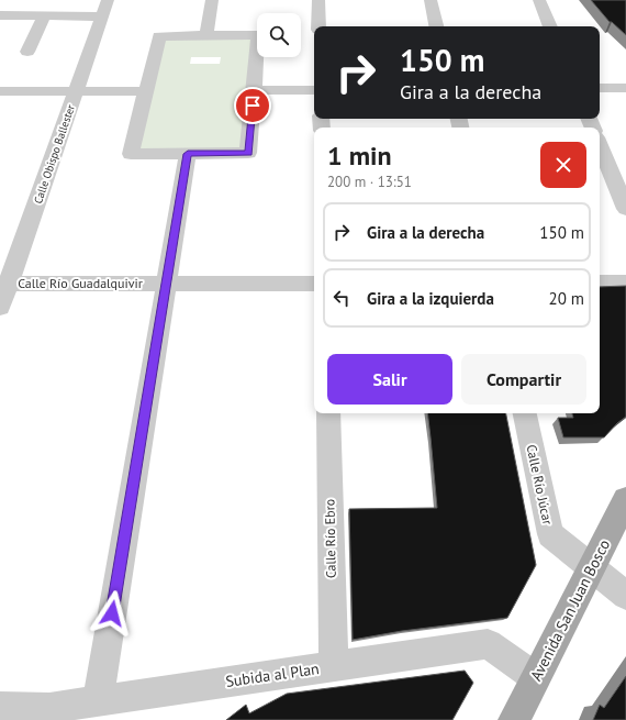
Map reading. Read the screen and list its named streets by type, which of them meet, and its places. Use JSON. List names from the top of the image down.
{
  "streets": {
    "main road": ["Avenida San Juan Bosco"],
    "street": [
      "Calle Obispo Ballester",
      "Calle Río Guadalquivir",
      "Calle Río Júcar",
      "Calle Río Ebro",
      "Subida al Plan"
    ]
  },
  "crossings": [
    ["Calle Obispo Ballester", "Calle Río Guadalquivir"],
    ["Calle Río Júcar", "Avenida San Juan Bosco"],
    ["Calle Río Ebro", "Subida al Plan"],
    ["Avenida San Juan Bosco", "Subida al Plan"]
  ],
  "page": {
    "turn": ["150 m", "Gira a la derecha"],
    "heading": ["1 min", "200 m · 13:51"],
    "list": [
      {
        "name": "Gira a la derecha",
        "value": "150 m"
      },
      {
        "name": "Gira a la izquierda",
        "value": "20 m"
      }
    ],
    "buttons": ["Salir", "Compartir"]
  }
}
